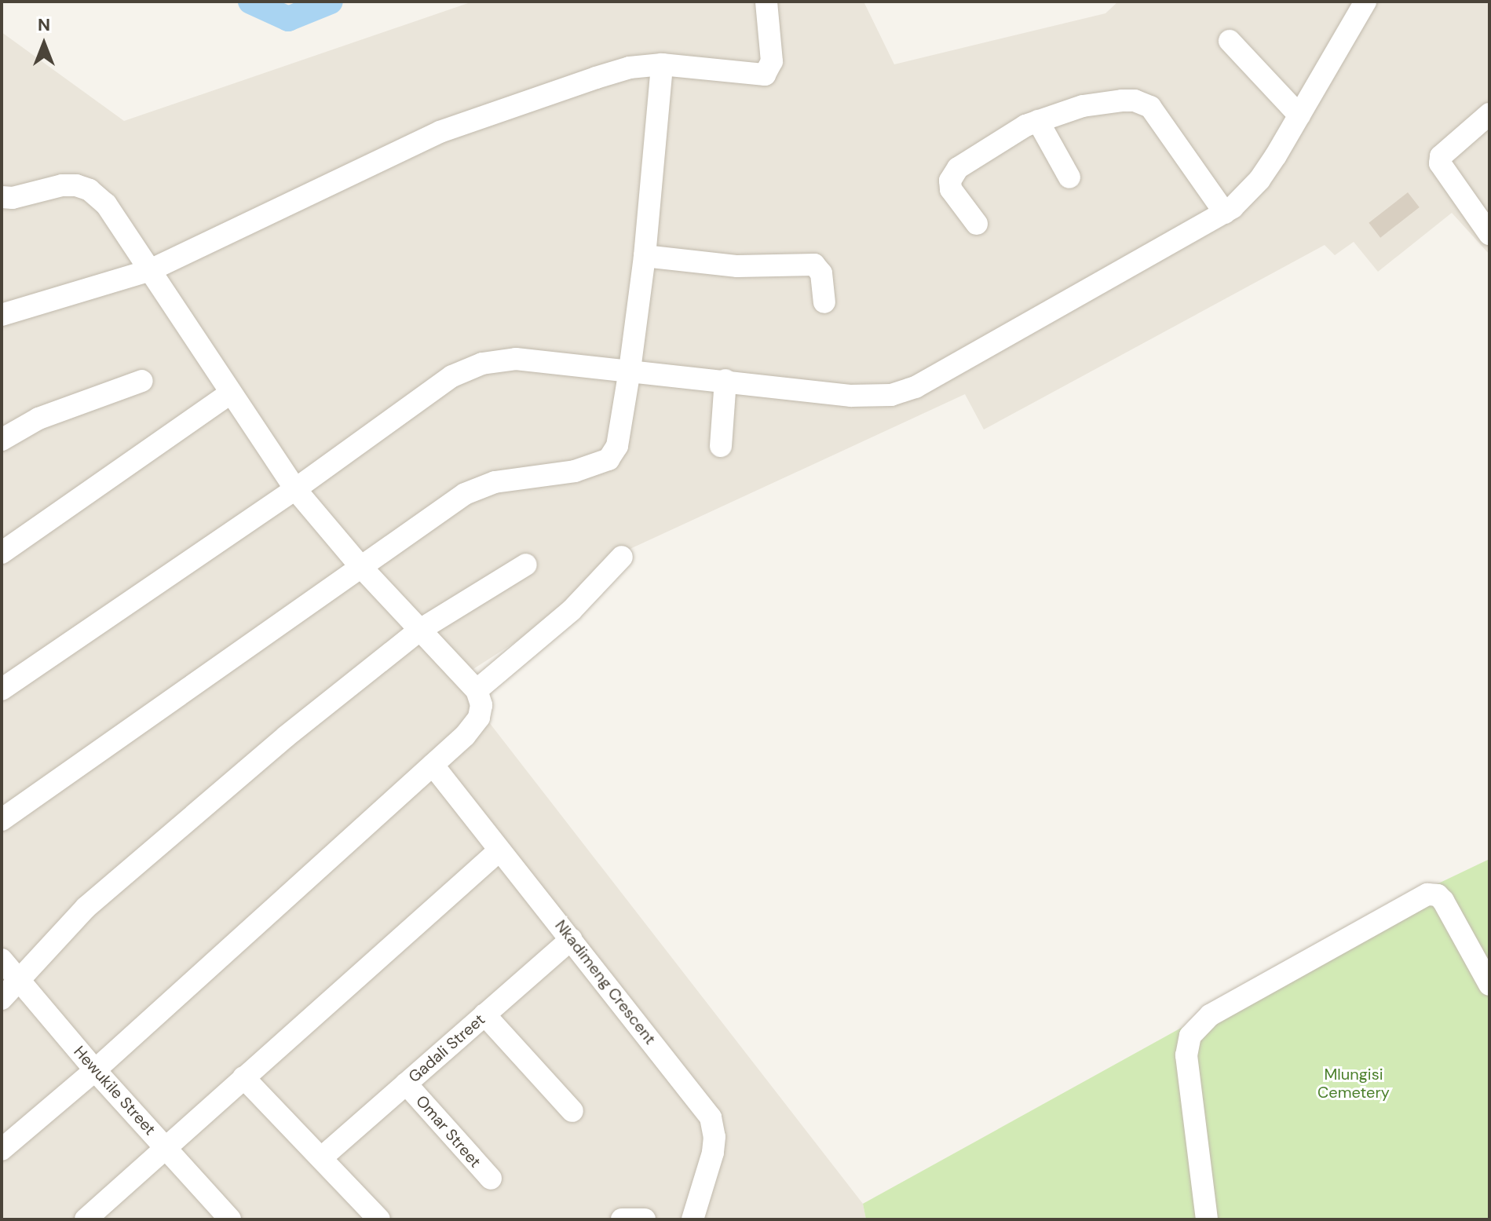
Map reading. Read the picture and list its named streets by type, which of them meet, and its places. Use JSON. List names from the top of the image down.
{
  "streets": {
    "street": [
      "Nkadimeng Crescent",
      "Gadali Street",
      "Hewukile Street",
      "Omar Street"
    ]
  },
  "crossings": [
    ["Nkadimeng Crescent", "Gadali Street"],
    ["Gadali Street", "Omar Street"]
  ],
  "parks": ["Mlungisi Cemetery"],
  "north": "top"
}
